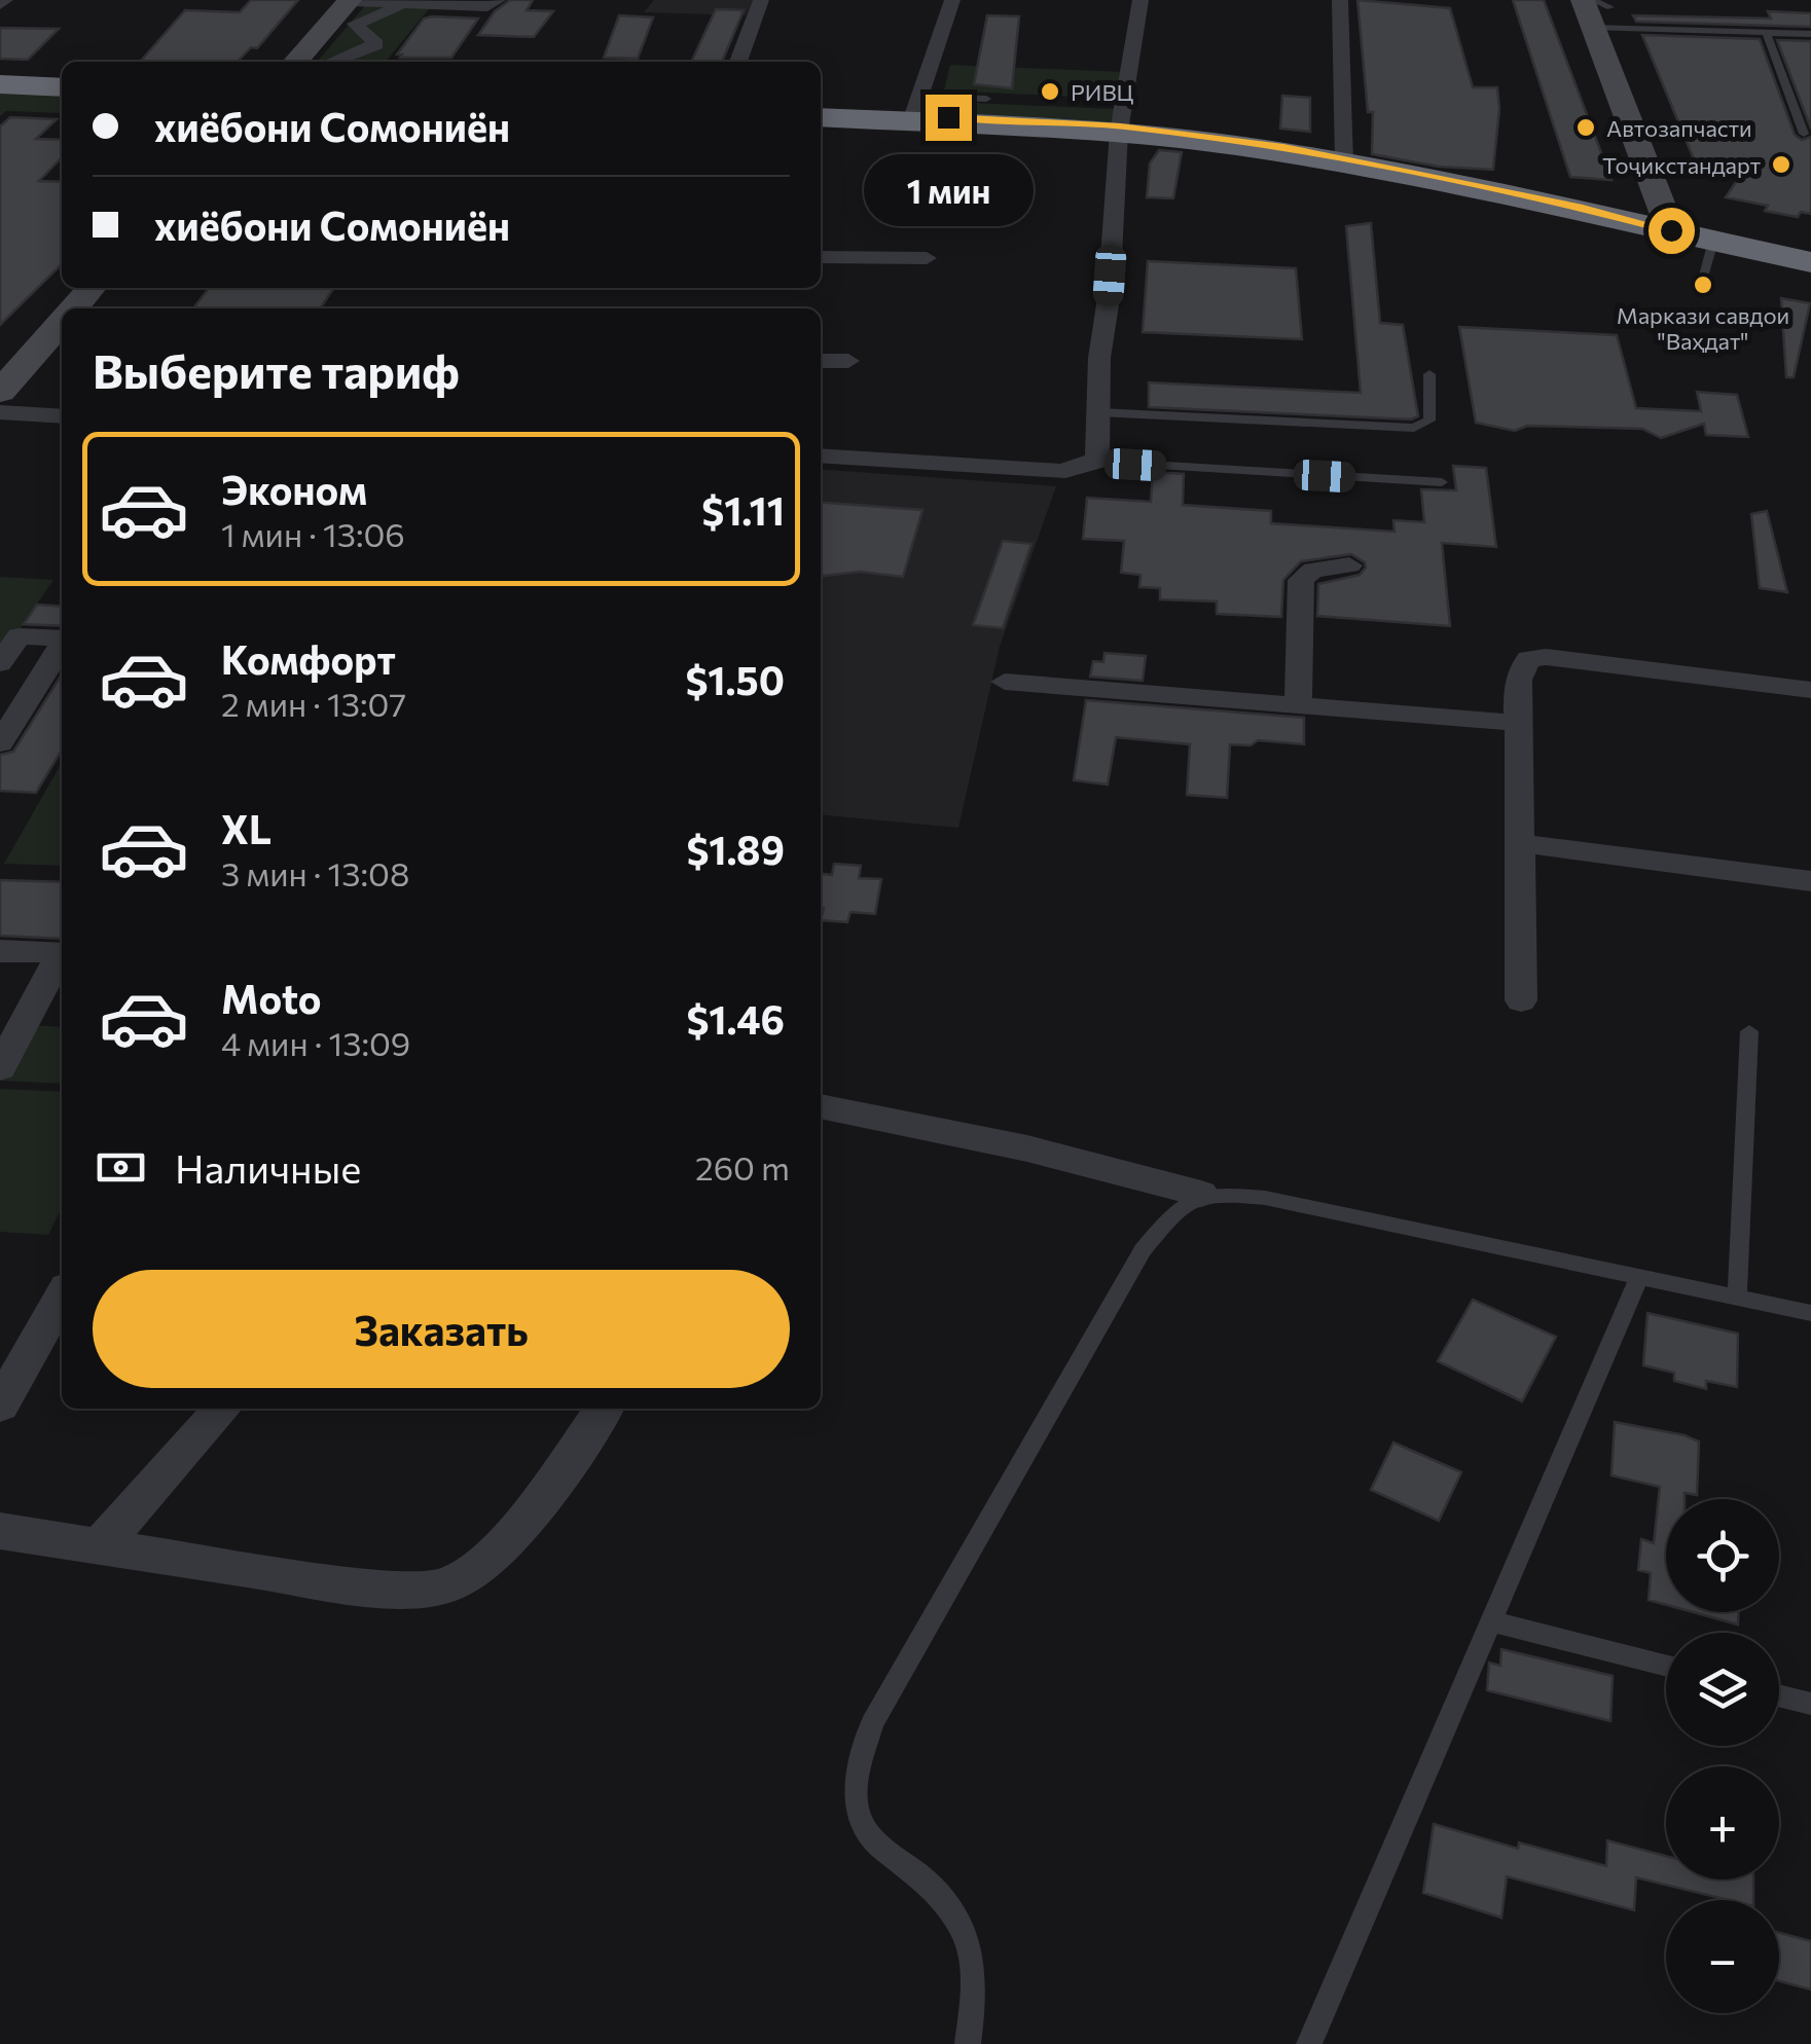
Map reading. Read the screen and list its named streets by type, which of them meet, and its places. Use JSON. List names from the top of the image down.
{
  "places": [
    "РИВЦ",
    "Автозапчасти",
    "Тоҷикстандарт",
    "Маркази савдои \"Ваҳдат\""
  ],
  "page": {
    "banner": ["хиёбони Сомониён", "хиёбони Сомониён"],
    "bubble": "1 мин",
    "heading": "Выберите тариф",
    "list": [
      {
        "name": "Эконом",
        "note": "1 мин · 13:06",
        "value": "$1.11"
      },
      {
        "name": "Комфорт",
        "note": "2 мин · 13:07",
        "value": "$1.50"
      },
      {
        "name": "XL",
        "note": "3 мин · 13:08",
        "value": "$1.89"
      },
      {
        "name": "Moto",
        "note": "4 мин · 13:09",
        "value": "$1.46"
      }
    ],
    "pay": ["Наличные", "260 m"],
    "buttons": "Заказать",
    "map_buttons": ["+", "−"]
  }
}
